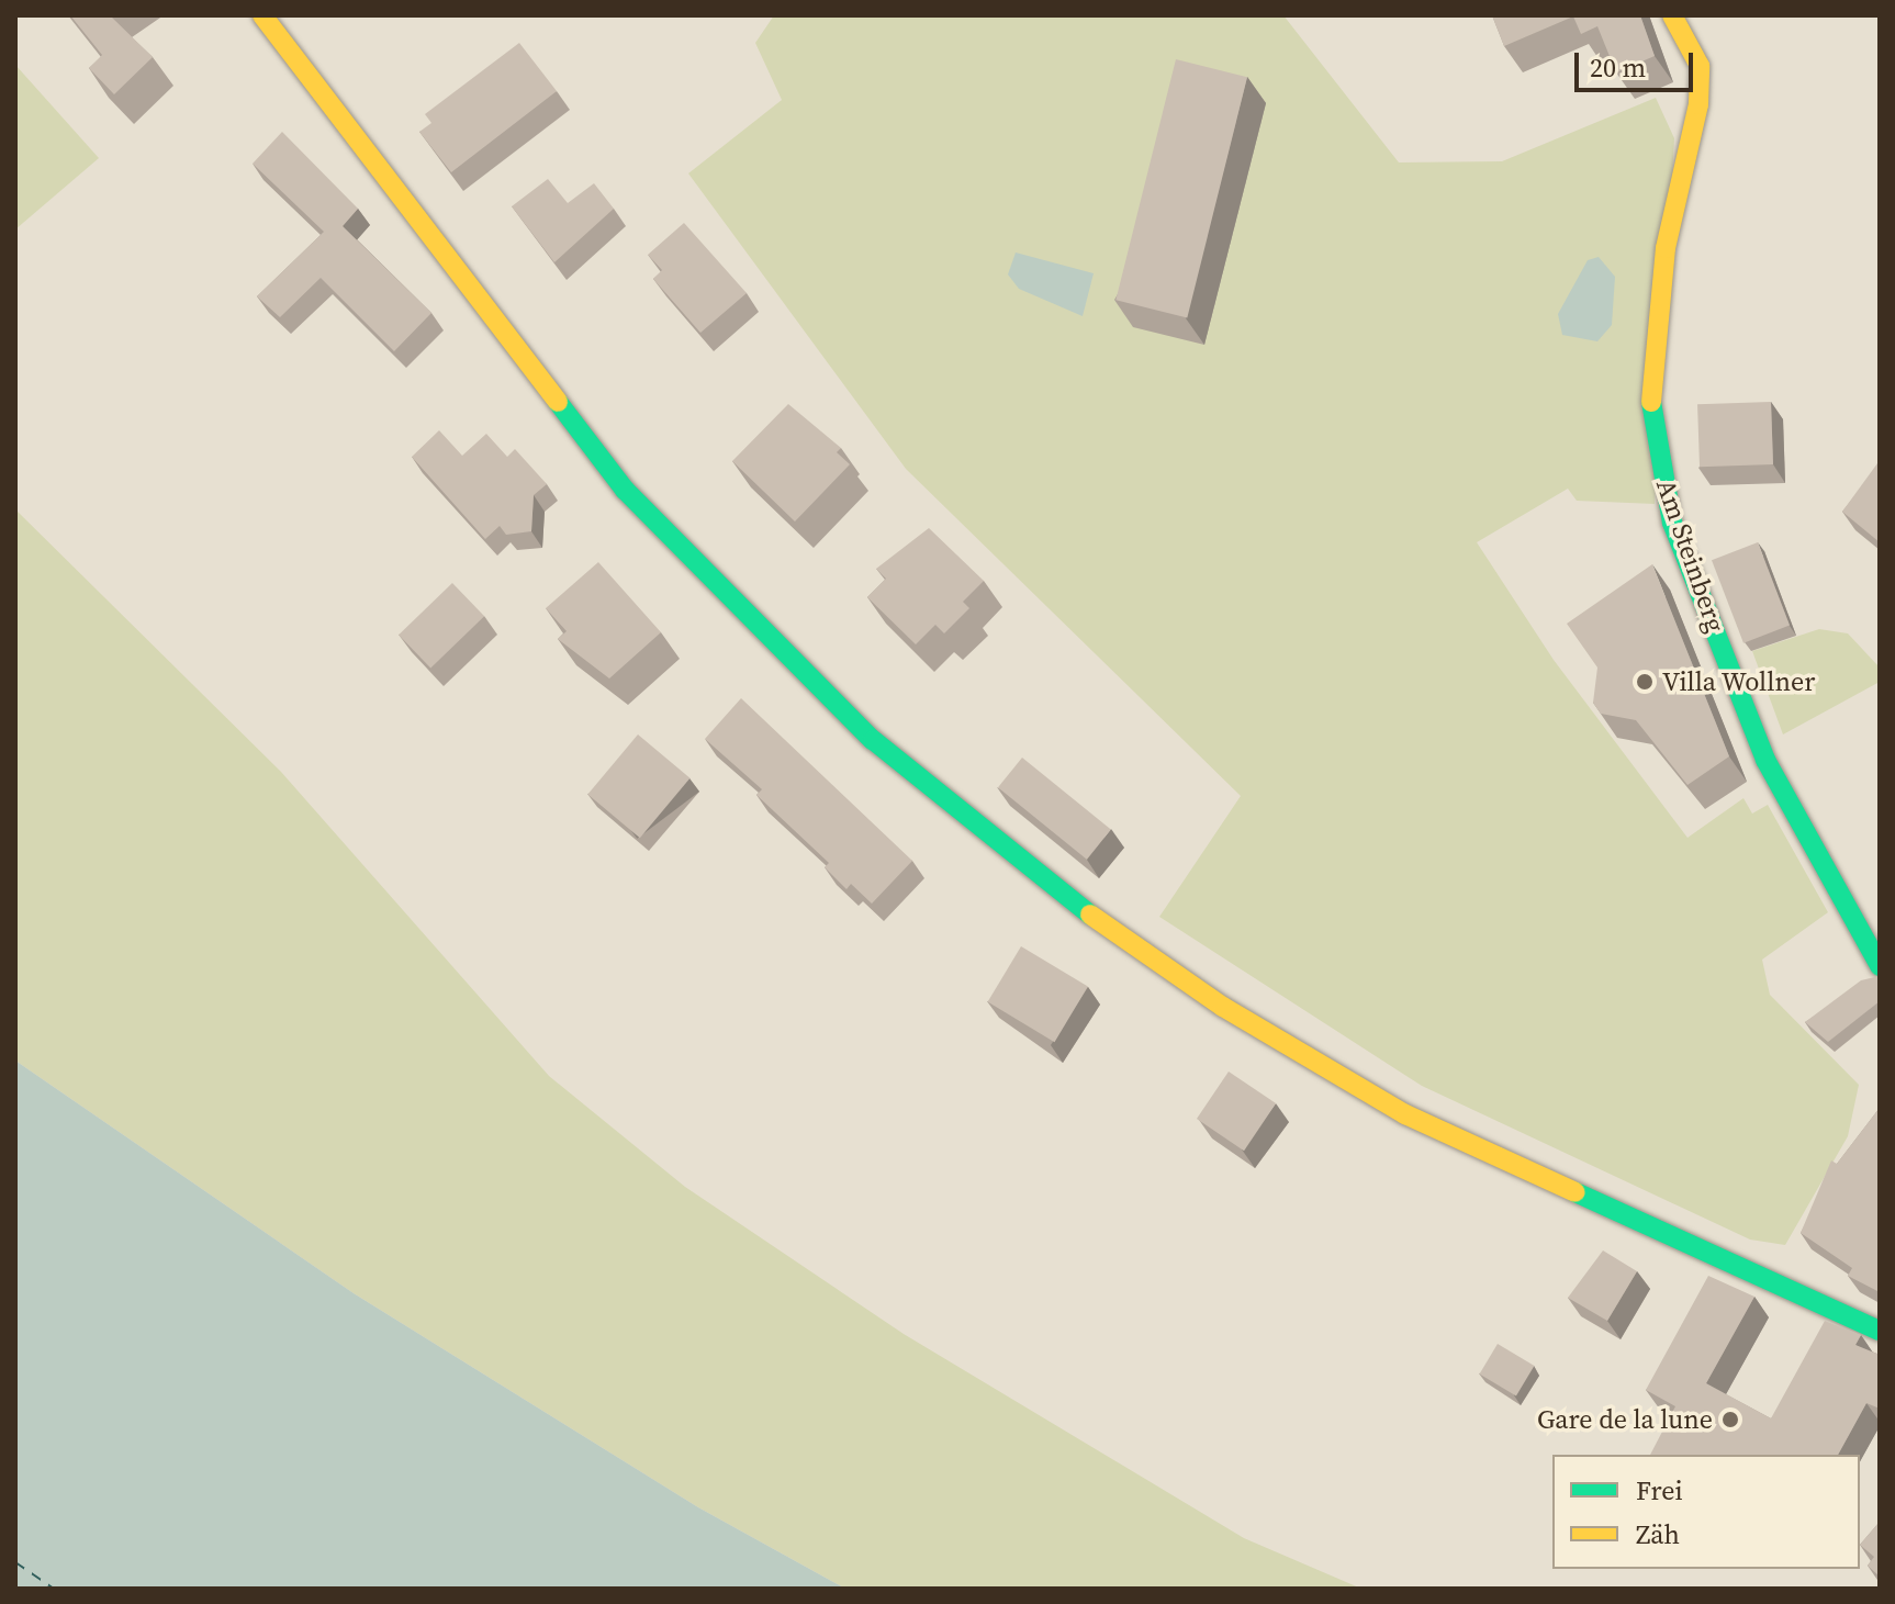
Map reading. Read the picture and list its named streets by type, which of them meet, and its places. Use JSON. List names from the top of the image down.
{
  "streets": {
    "main road": ["Am Steinberg"]
  },
  "places": ["Villa Wollner", "Gare de la lune"],
  "legend": ["Frei", "Zäh"],
  "scale_bar": "20 m"
}
